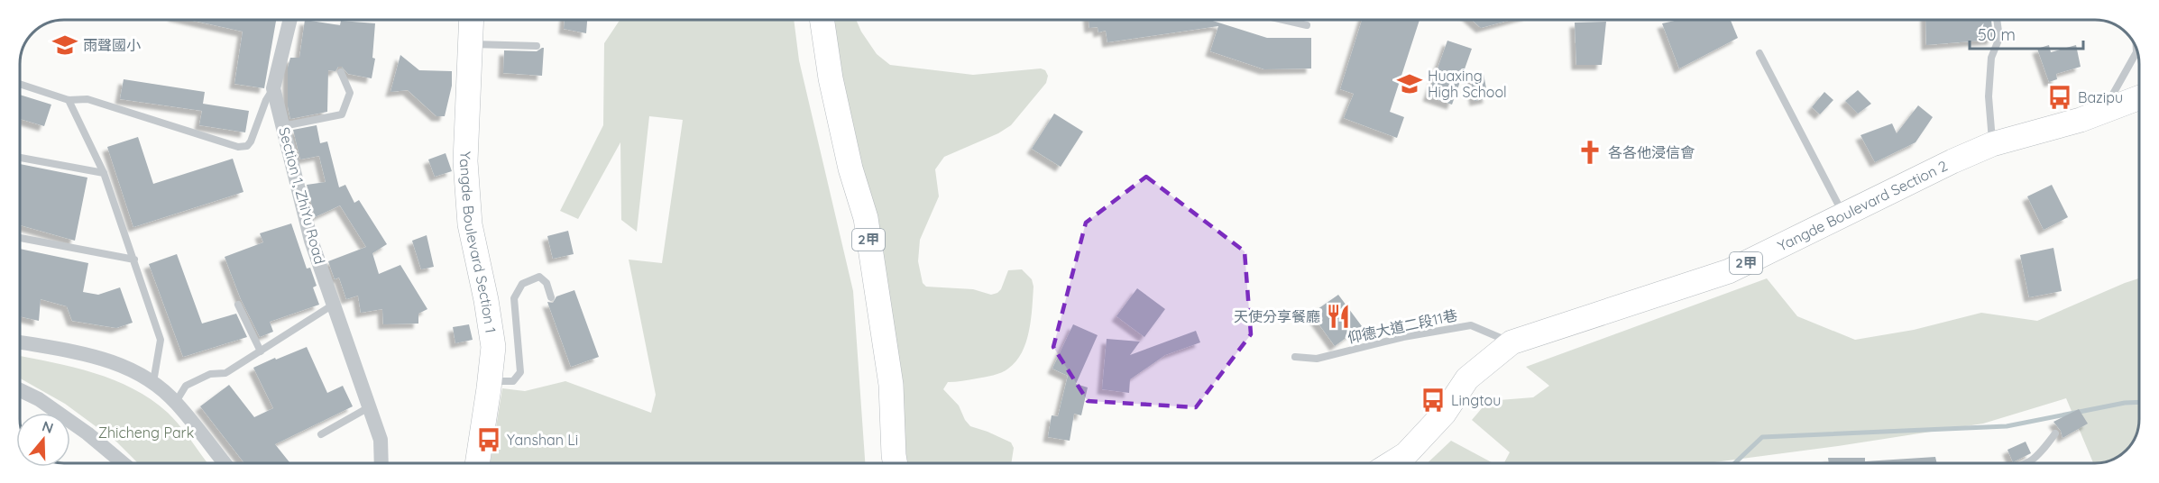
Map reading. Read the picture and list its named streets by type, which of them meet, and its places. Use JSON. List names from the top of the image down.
{
  "streets": {
    "main road": ["Yangde Boulevard Section 2", "2甲", "Yangde Boulevard Section 1"],
    "street": ["Section 1, ZhiYu Road"],
    "lane": ["仰德大道二段11巷"]
  },
  "crossings": [
    ["Yangde Boulevard Section 2", "仰德大道二段11巷"]
  ],
  "parks": ["Zhicheng Park"],
  "places": {
    "school or university": ["雨聲國小", "Huaxing High School"],
    "bus stop": ["Bazipu", "Lingtou", "Yanshan Li"],
    "church": ["各各他浸信會"],
    "restaurant": ["天使分享餐廳"]
  },
  "scale_bar": "50 m",
  "north": "top"
}
